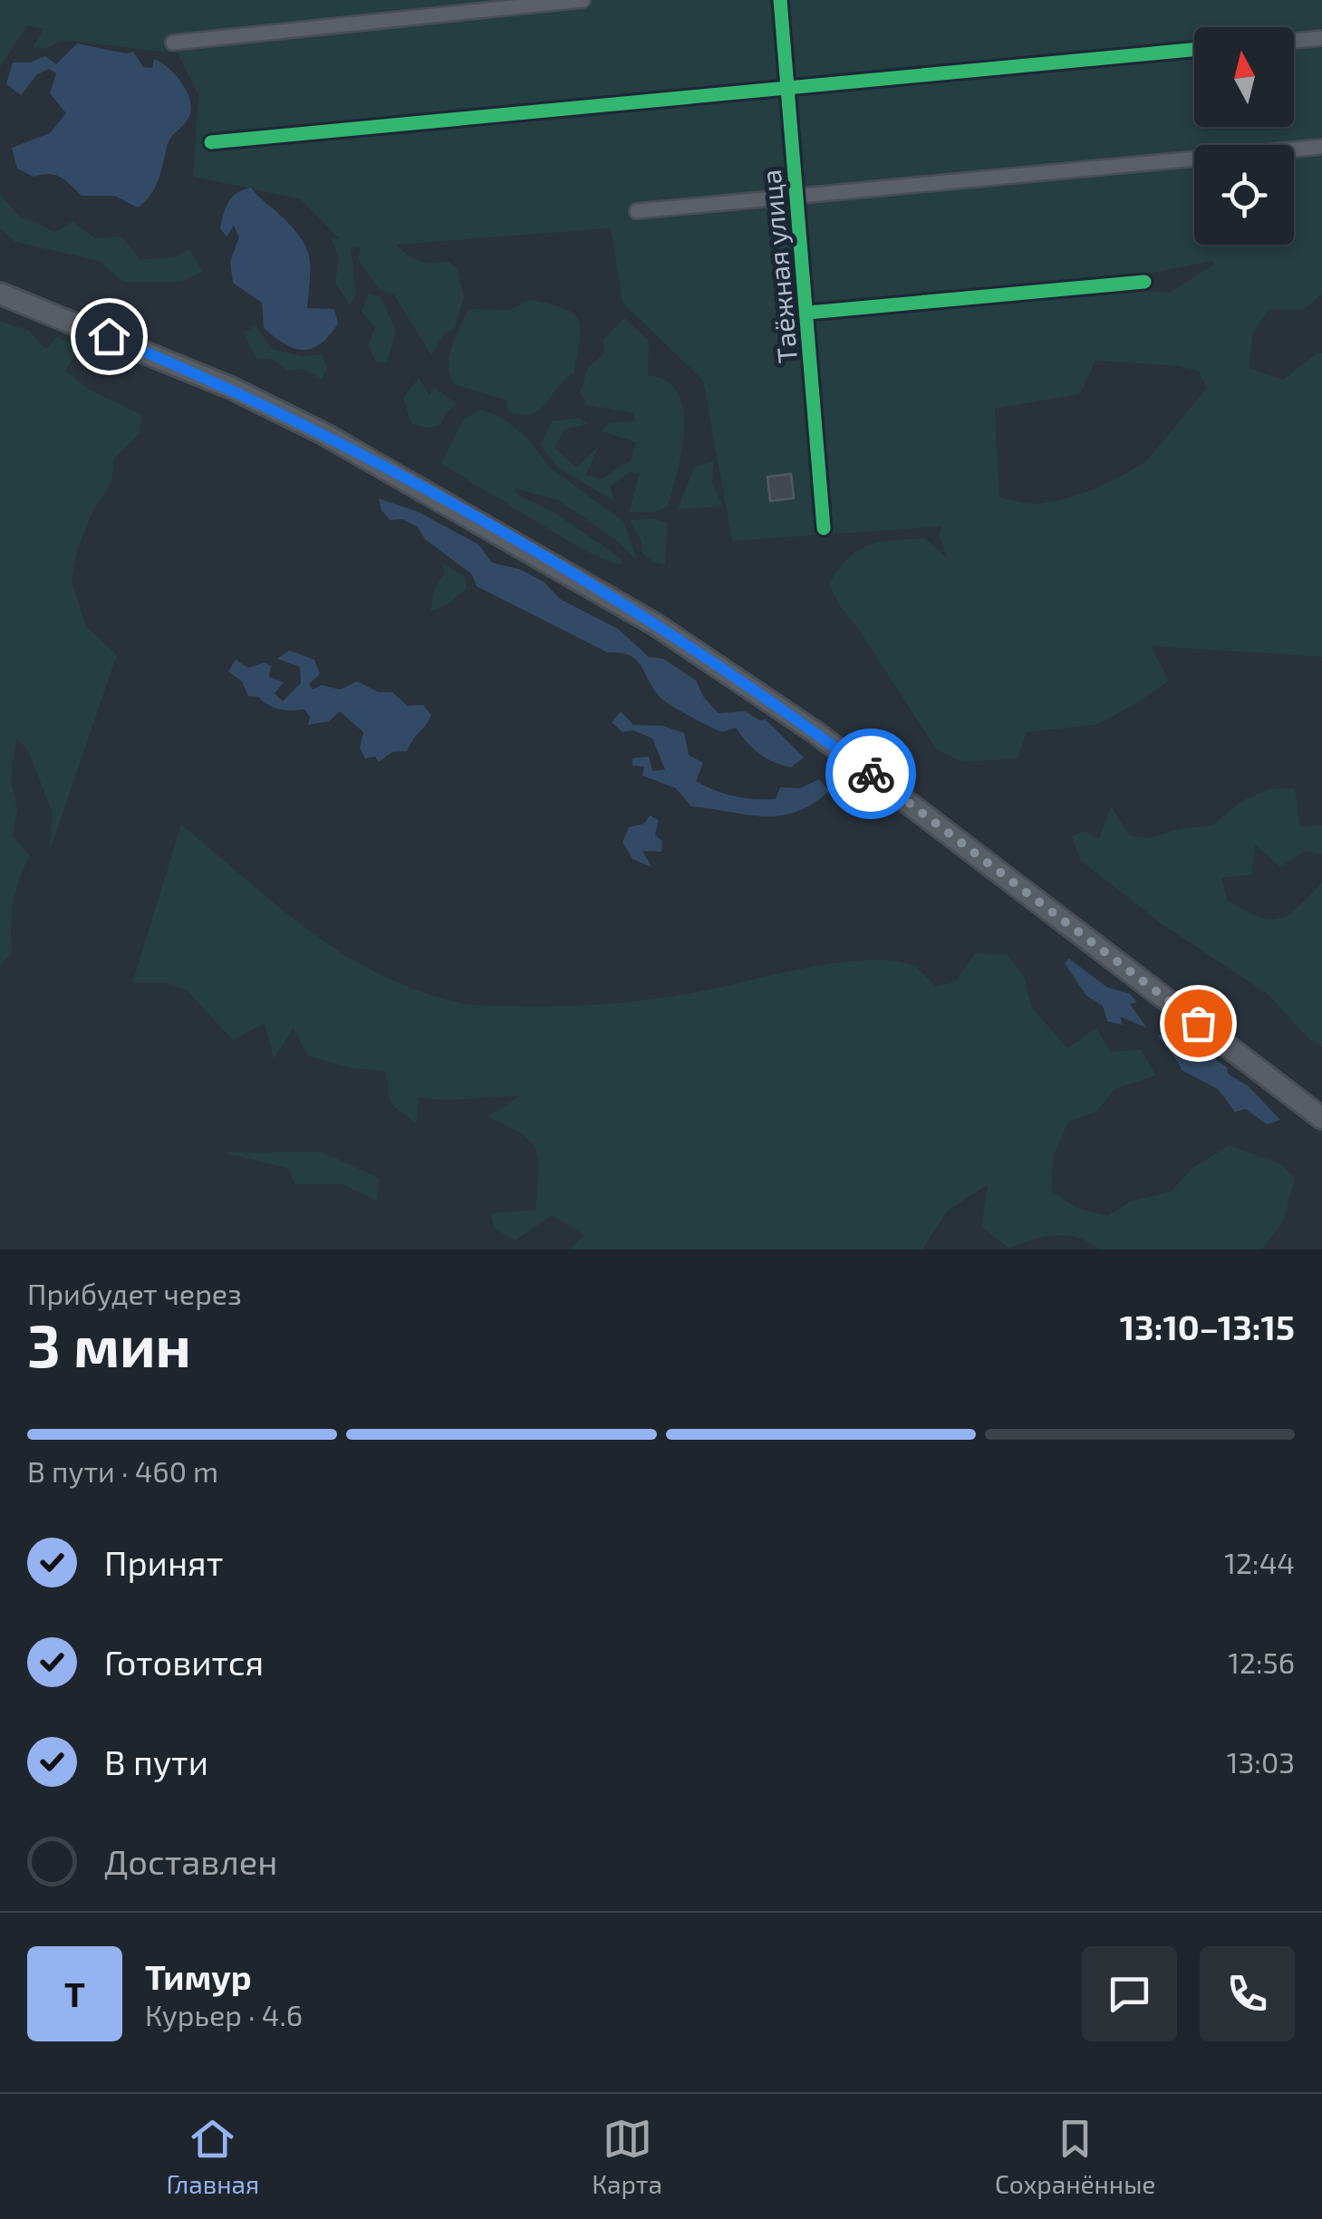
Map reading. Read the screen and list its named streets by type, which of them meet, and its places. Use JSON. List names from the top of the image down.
{
  "streets": {
    "street": ["Таёжная улица"]
  },
  "north": "top",
  "page": {
    "heading": ["3 мин", "Прибудет через", "13:10–13:15"],
    "panel": ["Тимур", "Курьер · 4.6"],
    "bar": "В пути · 460 m",
    "list": [
      ["Принят", "12:44"],
      ["Готовится", "12:56"],
      ["В пути", "13:03"],
      "Доставлен"
    ],
    "round": "Т",
    "tabs": ["Главная", "Карта", "Сохранённые"]
  }
}
